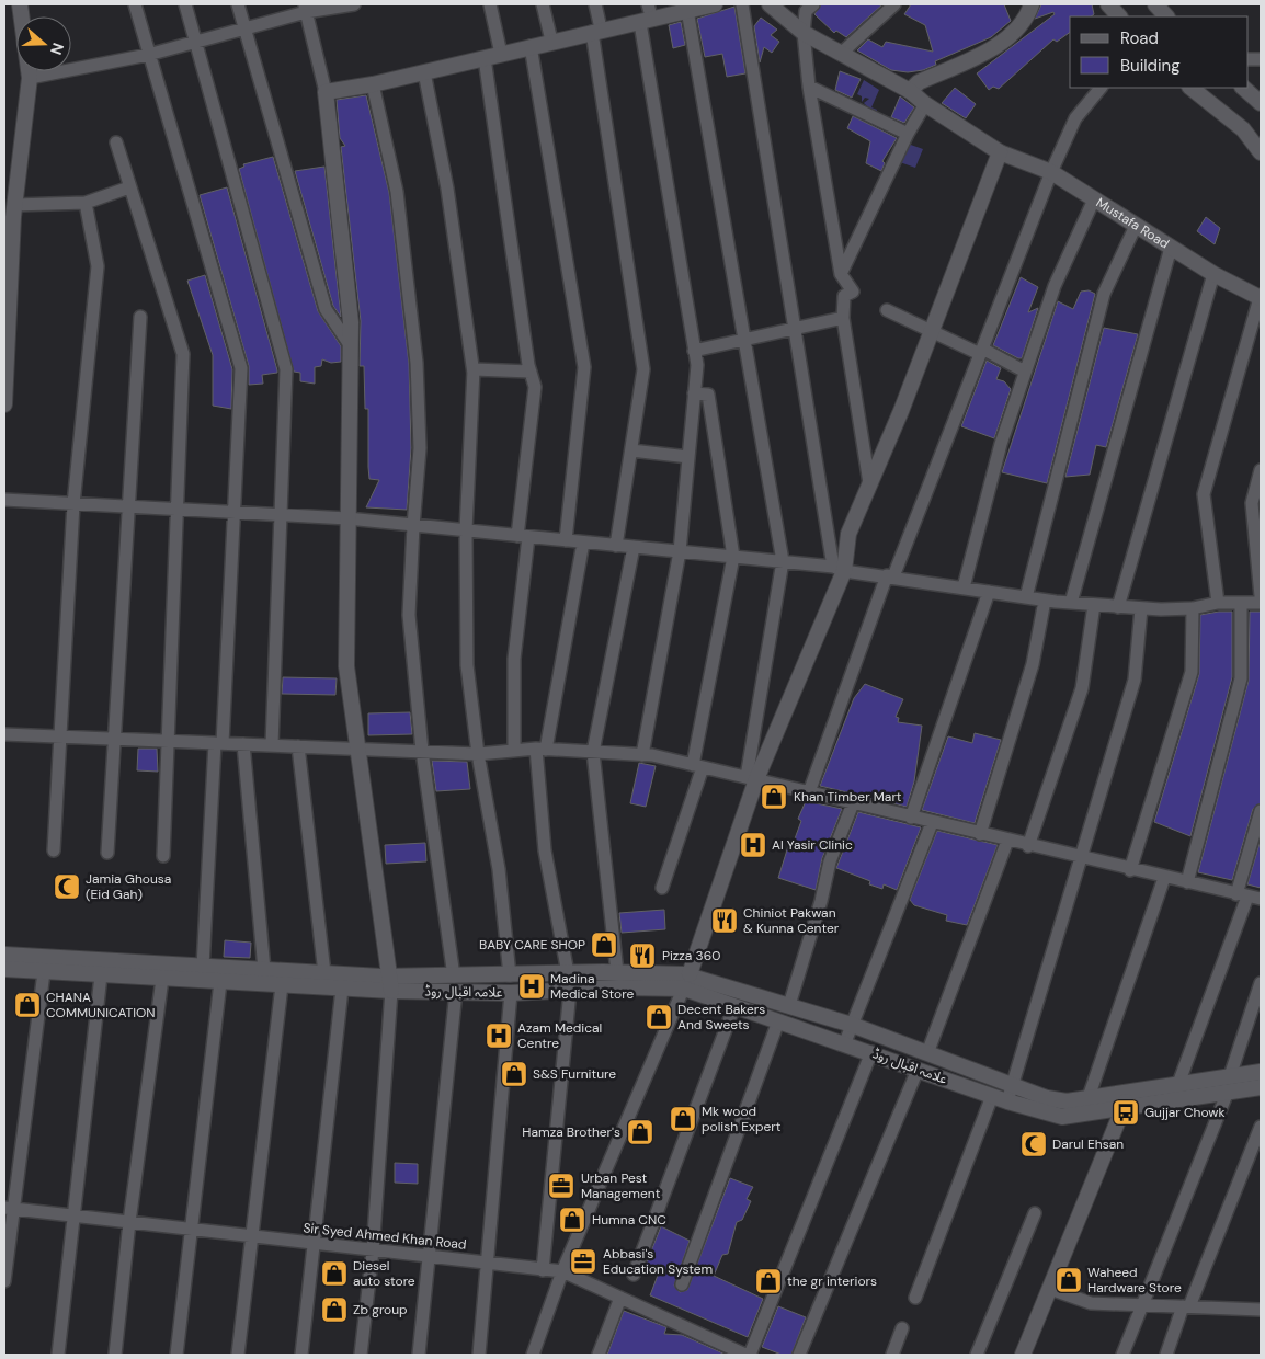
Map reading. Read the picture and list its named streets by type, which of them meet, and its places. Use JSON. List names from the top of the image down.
{
  "streets": {
    "street": ["Mustafa Road", "علامہ اقبال روڈ", "Sir Syed Ahmed Khan Road"]
  },
  "places": {
    "shop": [
      "Khan Timber Mart",
      "BABY CARE SHOP",
      "CHANA COMMUNICATION",
      "Decent Bakers And Sweets",
      "S&S Furniture",
      "Mk wood polish Expert",
      "Hamza Brother's",
      "Humna CNC",
      "Diesel auto store",
      "Waheed Hardware Store",
      "the gr interiors",
      "Zb group"
    ],
    "hospital": ["Al Yasir Clinic", "Madina Medical Store", "Azam Medical Centre"],
    "mosque": ["Jamia Ghousa (Eid Gah)", "Darul Ehsan"],
    "restaurant": ["Chiniot Pakwan & Kunna Center", "Pizza 360"],
    "bus stop": ["Gujjar Chowk"],
    "office": ["Urban Pest Management", "Abbasi's Education System"]
  },
  "legend": ["Road", "Building"],
  "north": "right"
}
